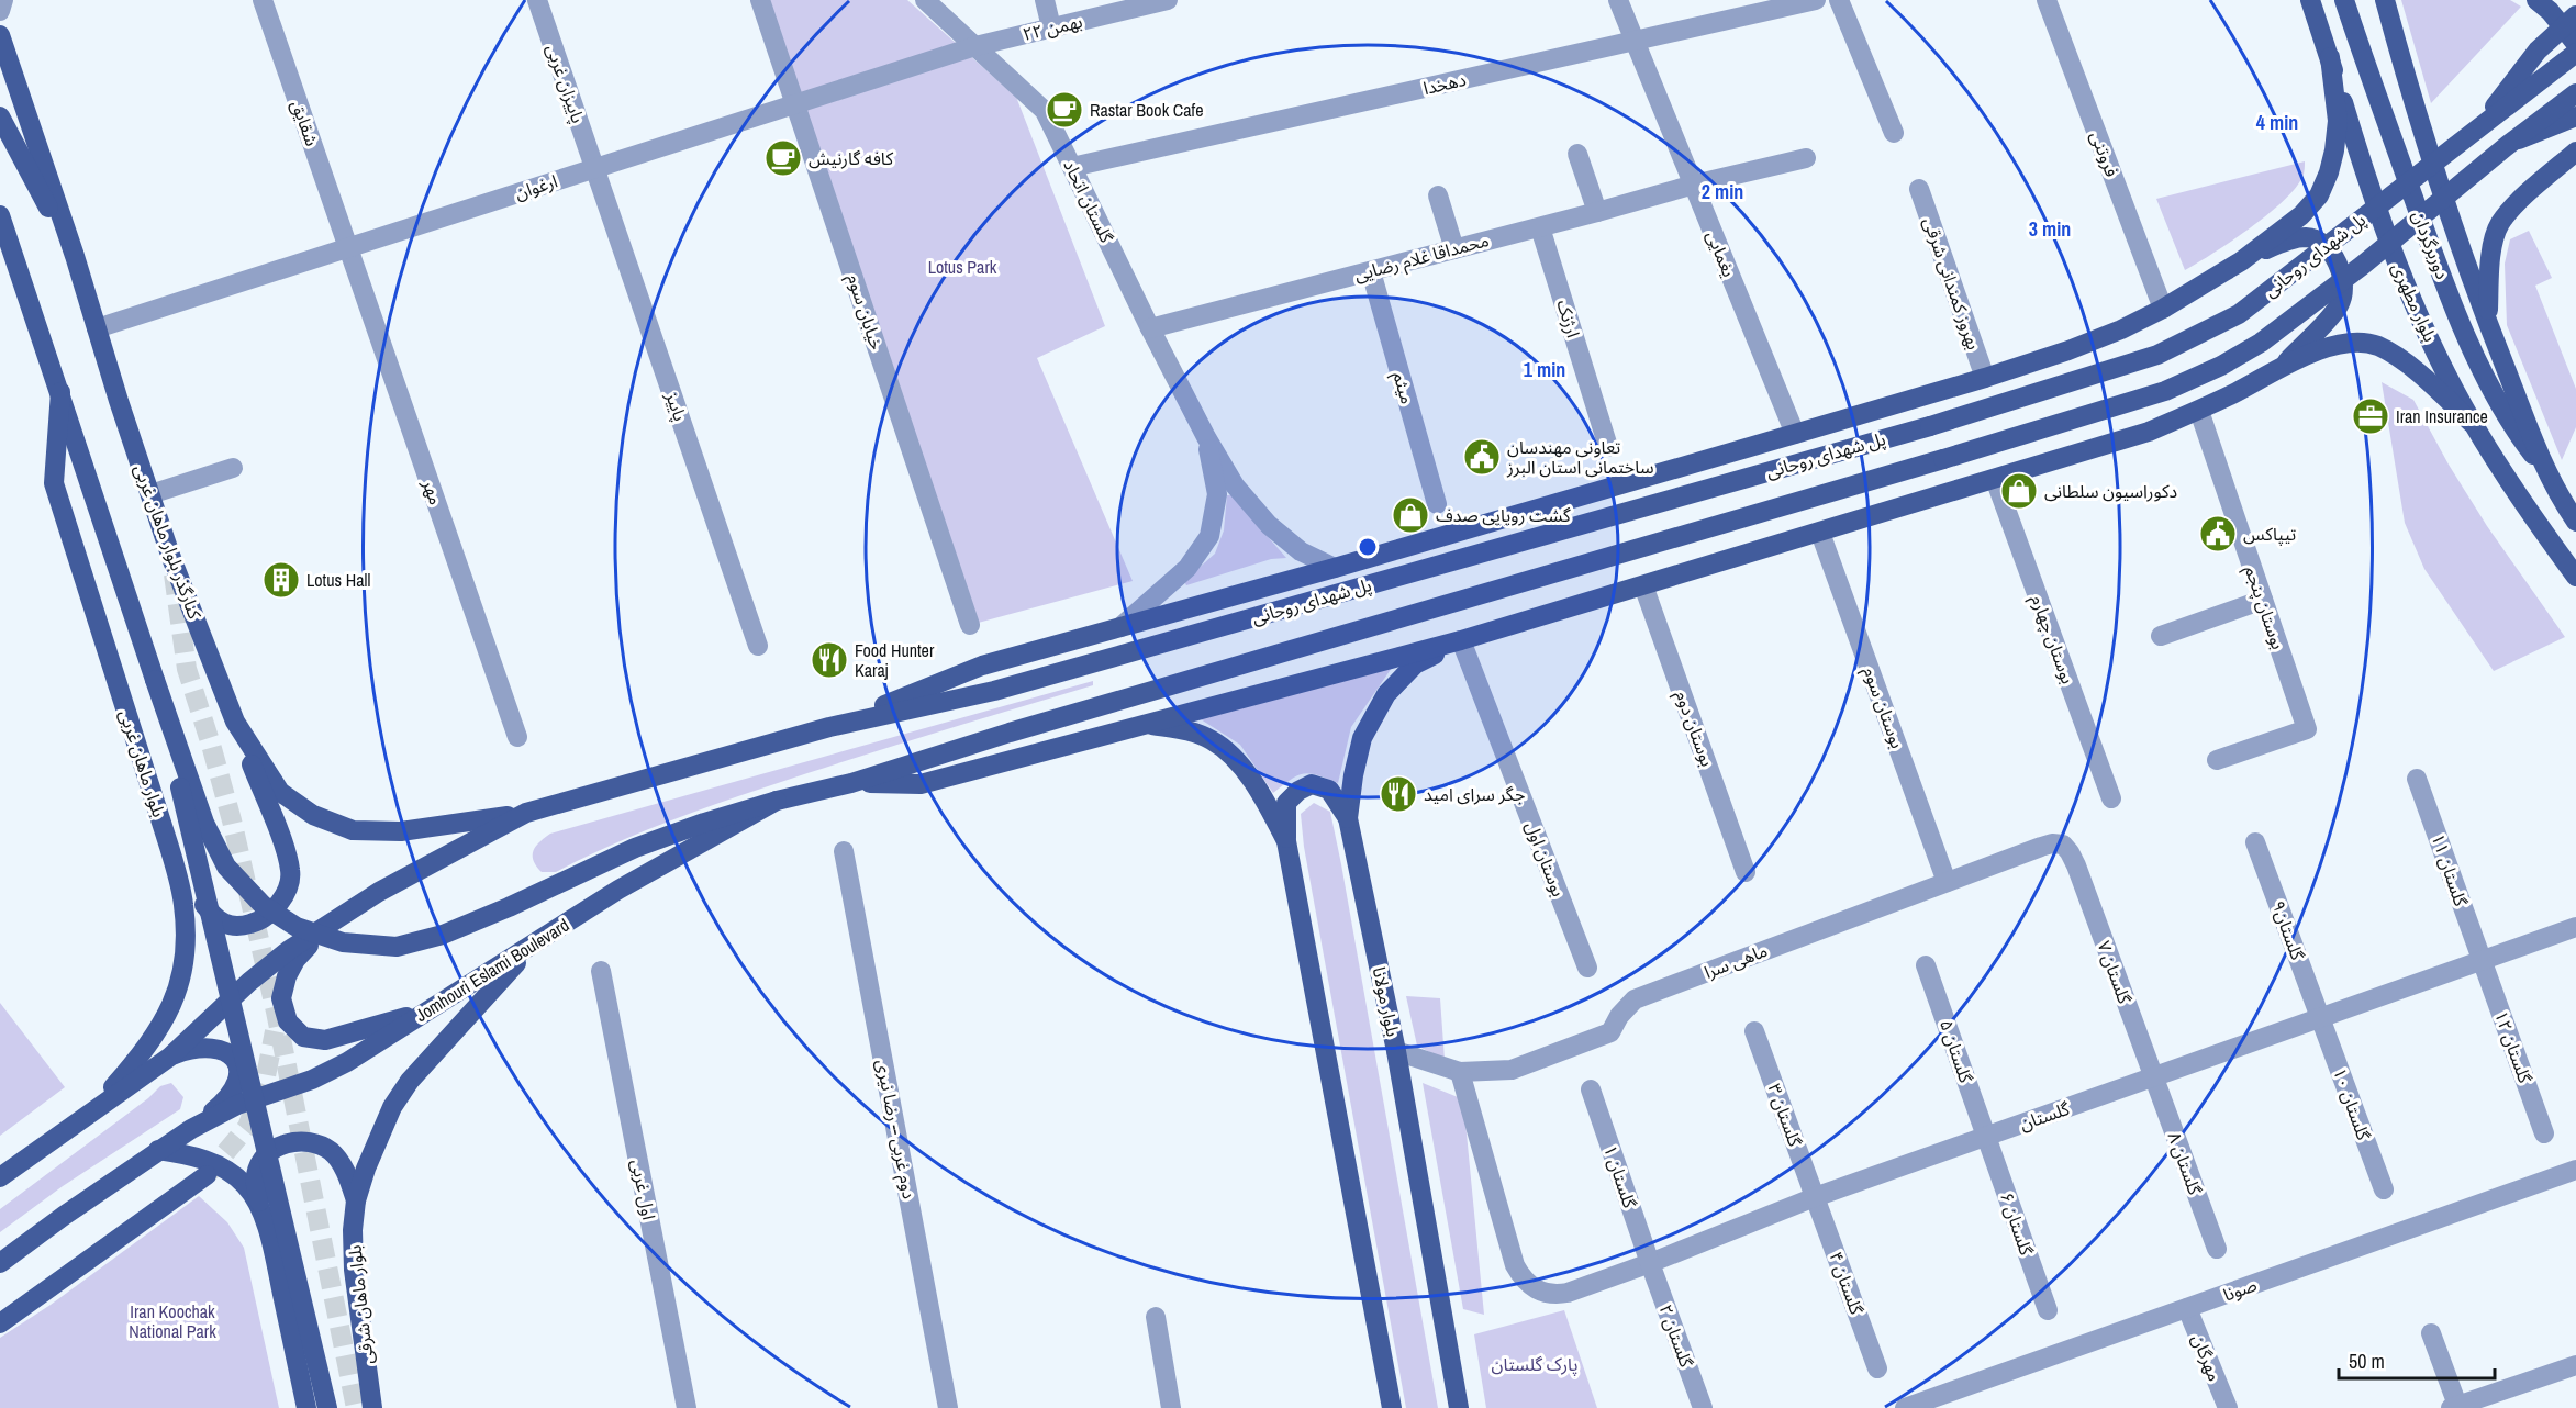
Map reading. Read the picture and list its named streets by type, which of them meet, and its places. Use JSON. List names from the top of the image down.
{
  "streets": {
    "main road": [
      "دوربرگردان",
      "پل شهدای روحانی",
      "بلوار مطهری",
      "کنارگذر بلوار ماهان غربی",
      "بلوار ماهان غربی",
      "Jomhouri Eslami Boulevard",
      "بلوار مولانا",
      "بلوار ماهان شرقی"
    ],
    "street": [
      "۲۲ بهمن",
      "پاییزان غربی",
      "دهخدا",
      "شقایق",
      "فروتنی",
      "ارغوان",
      "گلستان اتحاد",
      "یغمایی",
      "محمداقا غلام رضایی",
      "بهروز کمندانی شرقی",
      "خیابان سوم",
      "ارژنک",
      "میثم",
      "پاییز",
      "مهر",
      "بوستان پنجم",
      "بوستان چهارم",
      "بوستان سوم",
      "بوستان دوم",
      "بوستان اول",
      "گلستان ۱۱",
      "گلستان۹",
      "ماهی سرا",
      "گلستان ۷",
      "گلستان ۱۲",
      "گلستان ۵",
      "گلستان ۱۰",
      "گلستان ۳",
      "گلستان",
      "دوم غربی -- رضا نیری",
      "گلستان ۸",
      "گلستان ۱",
      "اول غربی",
      "گلستان ۶",
      "گلستان ۴",
      "صونا",
      "گلستان ۲",
      "مهرگان"
    ]
  },
  "crossings": [
    ["۲۲ بهمن", "ارغوان"],
    ["۲۲ بهمن", "گلستان اتحاد"],
    ["پاییزان غربی", "ارغوان"],
    ["پاییزان غربی", "پاییز"],
    ["دهخدا", "گلستان اتحاد"],
    ["دهخدا", "یغمایی"],
    ["شقایق", "ارغوان"],
    ["شقایق", "مهر"],
    ["ارغوان", "گلستان اتحاد"],
    ["ارغوان", "خیابان سوم"],
    ["ارغوان", "پاییز"],
    ["ارغوان", "مهر"],
    ["ارغوان", "کنارگذر بلوار ماهان غربی"],
    ["گلستان اتحاد", "محمداقا غلام رضایی"],
    ["یغمایی", "محمداقا غلام رضایی"],
    ["پل شهدای روحانی", "Jomhouri Eslami Boulevard"],
    ["محمداقا غلام رضایی", "ارژنک"],
    ["محمداقا غلام رضایی", "میثم"],
    ["بوستان سوم", "ماهی سرا"],
    ["بوستان اول", "بلوار مولانا"],
    ["گلستان ۱۱", "گلستان ۱۲"],
    ["گلستان ۱۱", "گلستان"],
    ["گلستان۹", "گلستان ۱۰"],
    ["گلستان۹", "گلستان"],
    ["ماهی سرا", "گلستان ۷"],
    ["ماهی سرا", "بلوار مولانا"],
    ["ماهی سرا", "گلستان"],
    ["Jomhouri Eslami Boulevard", "بلوار ماهان شرقی"],
    ["گلستان ۷", "گلستان"],
    ["گلستان ۷", "گلستان ۸"],
    ["گلستان ۱۲", "گلستان"],
    ["گلستان ۵", "گلستان"],
    ["گلستان ۵", "گلستان ۶"],
    ["گلستان ۱۰", "گلستان"],
    ["گلستان ۳", "گلستان"],
    ["گلستان ۳", "گلستان ۴"],
    ["گلستان", "گلستان ۸"],
    ["گلستان", "گلستان ۱"],
    ["گلستان", "گلستان ۶"],
    ["گلستان", "گلستان ۴"],
    ["گلستان", "گلستان ۲"],
    ["گلستان ۱", "گلستان ۲"],
    ["صونا", "مهرگان"]
  ],
  "parks": ["Lotus Park", "Iran Koochak National Park", "پارک گلستان"],
  "places": {
    "cafe": ["Rastar Book Cafe", "کافه گارنیش"],
    "office": ["Iran Insurance"],
    "public building": ["تعاونی مهندسان ساختمانی استان البرز", "تیپاکس"],
    "shop": ["دکوراسیون سلطانی", "گشت رویایی صدف"],
    "building": ["Lotus Hall"],
    "restaurant": ["Food Hunter Karaj", "جگر سرای امید"]
  },
  "scale_bar": "50 m",
  "rings": [
    "4 min",
    "2 min",
    "3 min",
    "1 min"
  ]
}
